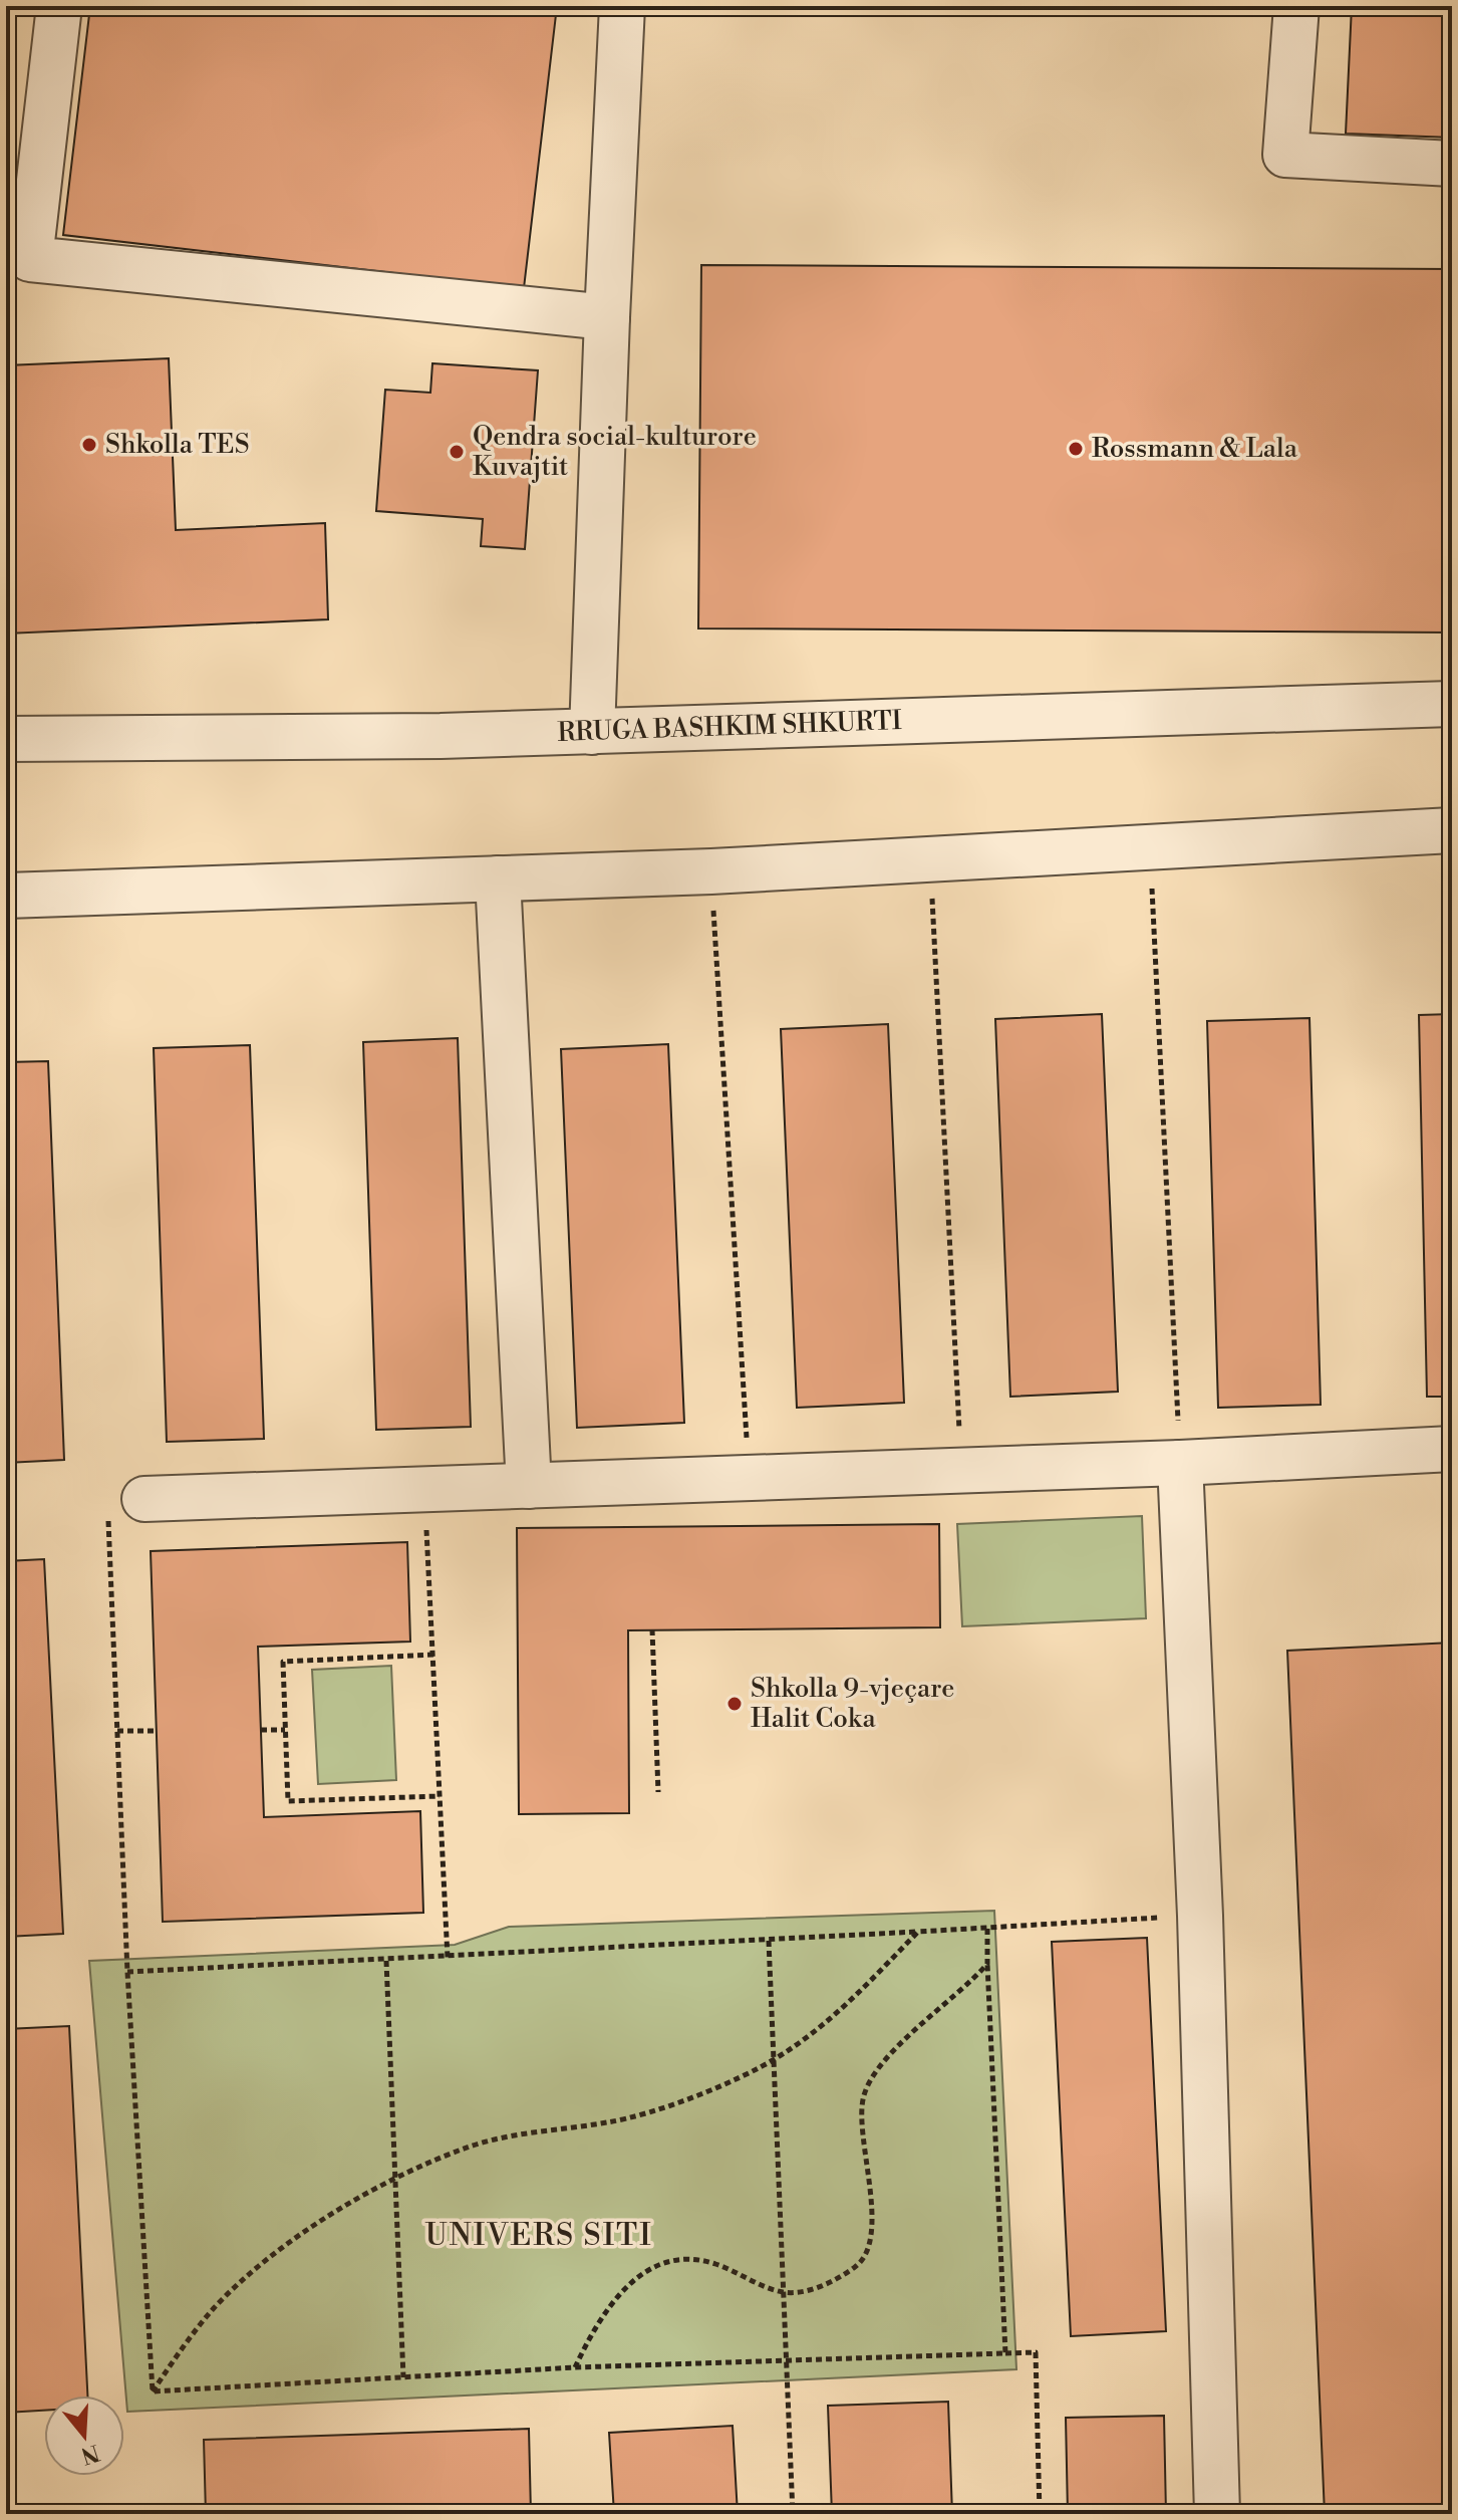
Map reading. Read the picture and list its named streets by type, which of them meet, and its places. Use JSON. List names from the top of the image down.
{
  "streets": {
    "street": ["RRUGA BASHKIM SHKURTI"]
  },
  "districts": ["UNIVERS SITI"],
  "places": [
    "Shkolla TES",
    "Rossmann & Lala",
    "Qendra social-kulturore Kuvajtit",
    "Shkolla 9-vjeçare Halit Coka"
  ],
  "north": "bottom"
}
